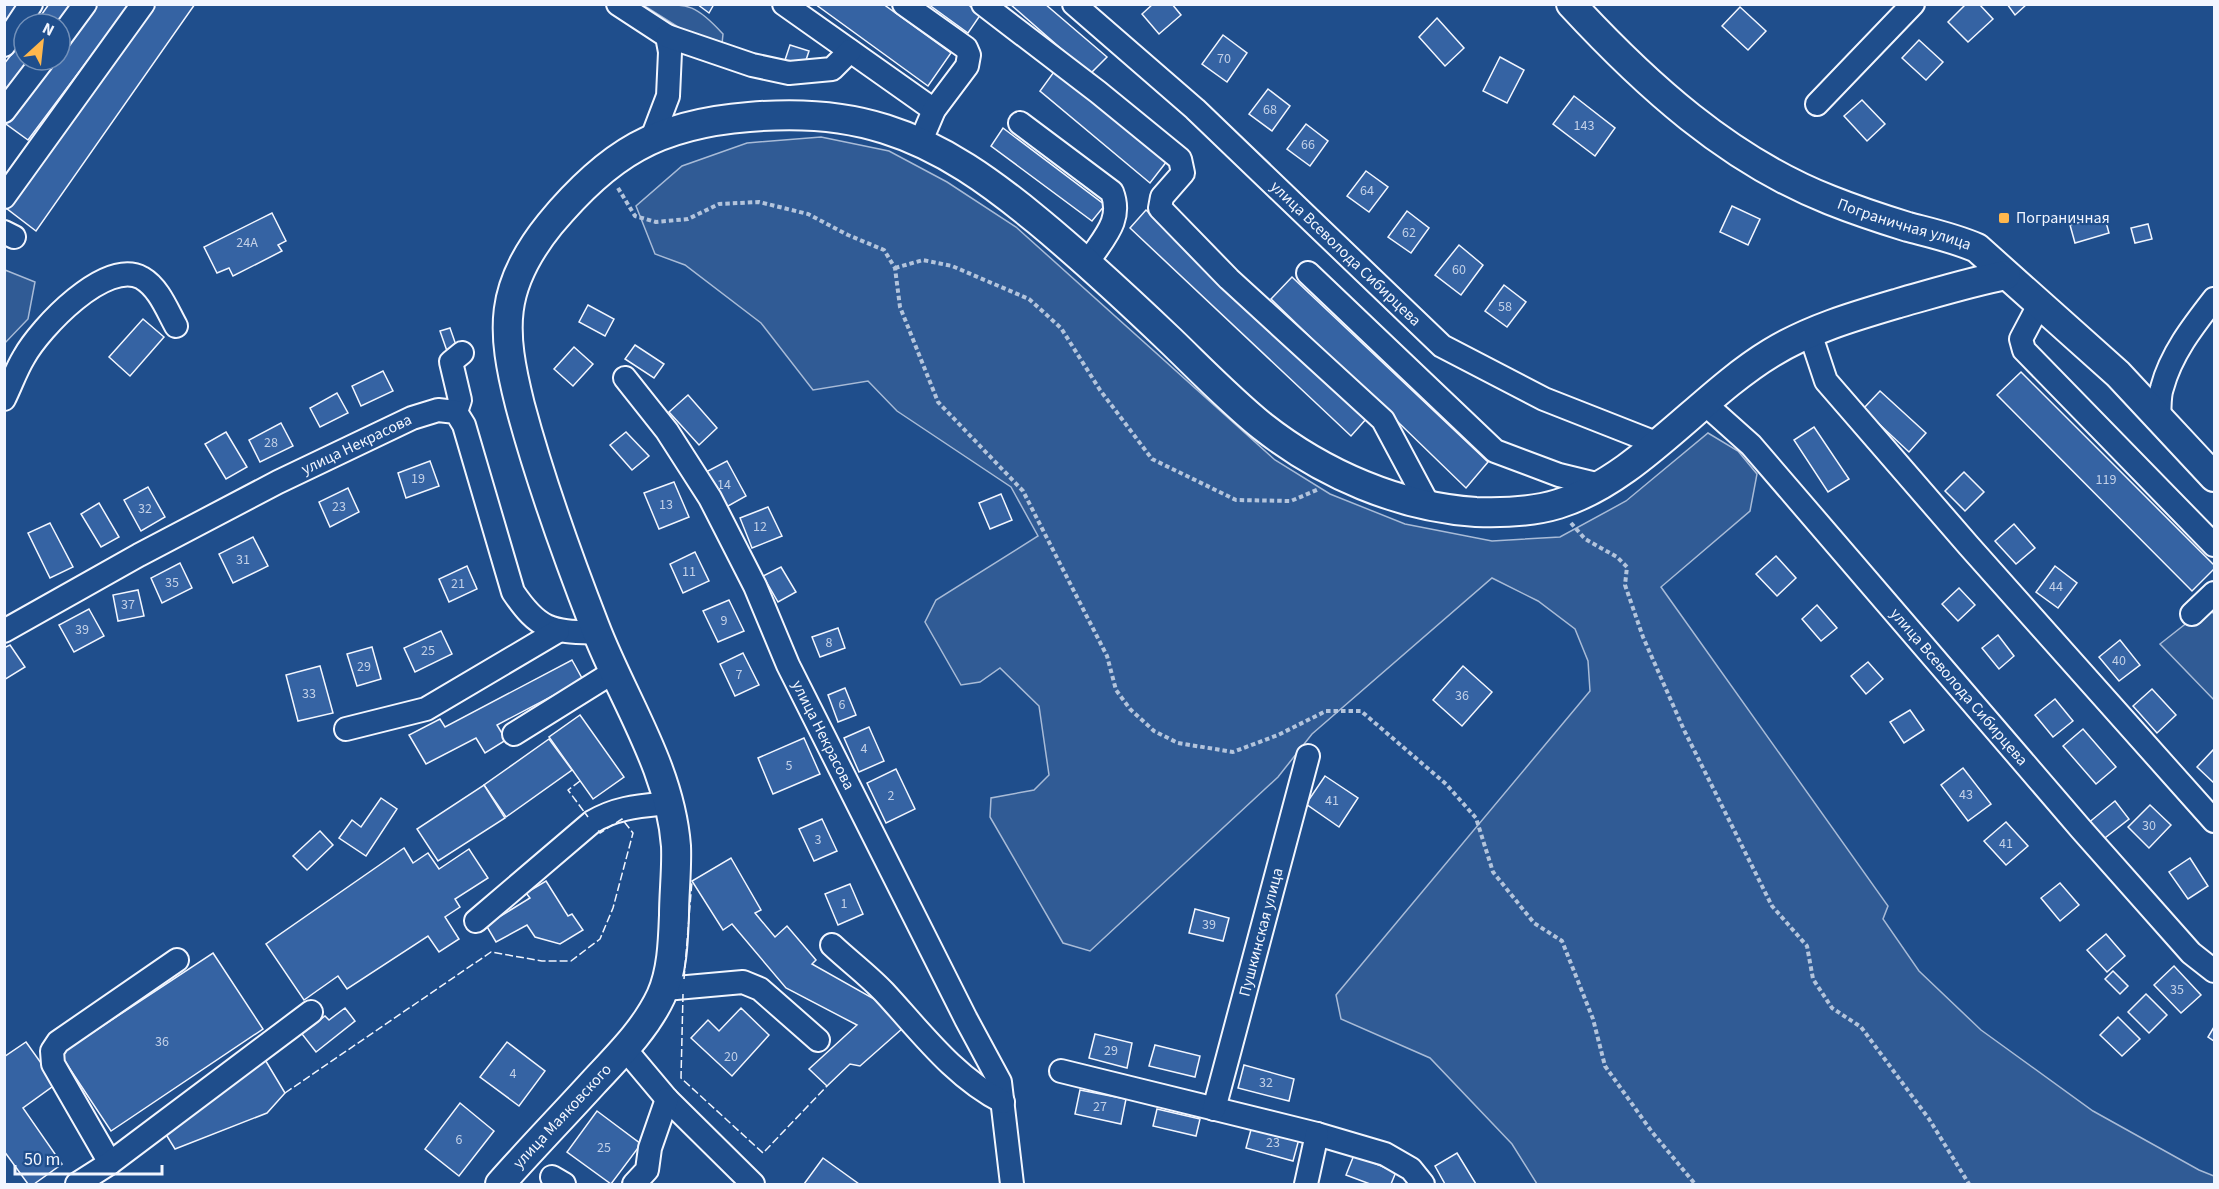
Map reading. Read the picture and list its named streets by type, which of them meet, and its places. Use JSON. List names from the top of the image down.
{
  "streets": {
    "main road": ["Пограничная улица", "улица Маяковского"],
    "street": ["улица Всеволода Сибирцева", "улица Некрасова", "Пушкинская улица"]
  },
  "crossings": [
    ["Пограничная улица", "улица Маяковского"],
    ["улица Всеволода Сибирцева", "улица Маяковского"]
  ],
  "places": {
    "transit": ["Пограничная"]
  },
  "house_numbers": [
    "70",
    "68",
    "143",
    "66",
    "64",
    "62",
    "24А",
    "60",
    "58",
    "28",
    "19",
    "119",
    "14",
    "13",
    "23",
    "32",
    "12",
    "31",
    "11",
    "35",
    "21",
    "44",
    "37",
    "9",
    "39",
    "8",
    "25",
    "40",
    "29",
    "7",
    "33",
    "36",
    "6",
    "4",
    "5",
    "43",
    "2",
    "41",
    "30",
    "3",
    "41",
    "1",
    "39",
    "35",
    "36",
    "29",
    "20",
    "4",
    "32",
    "27",
    "6",
    "23",
    "25"
  ],
  "scale_bar": "50 m",
  "north": "top right"
}
